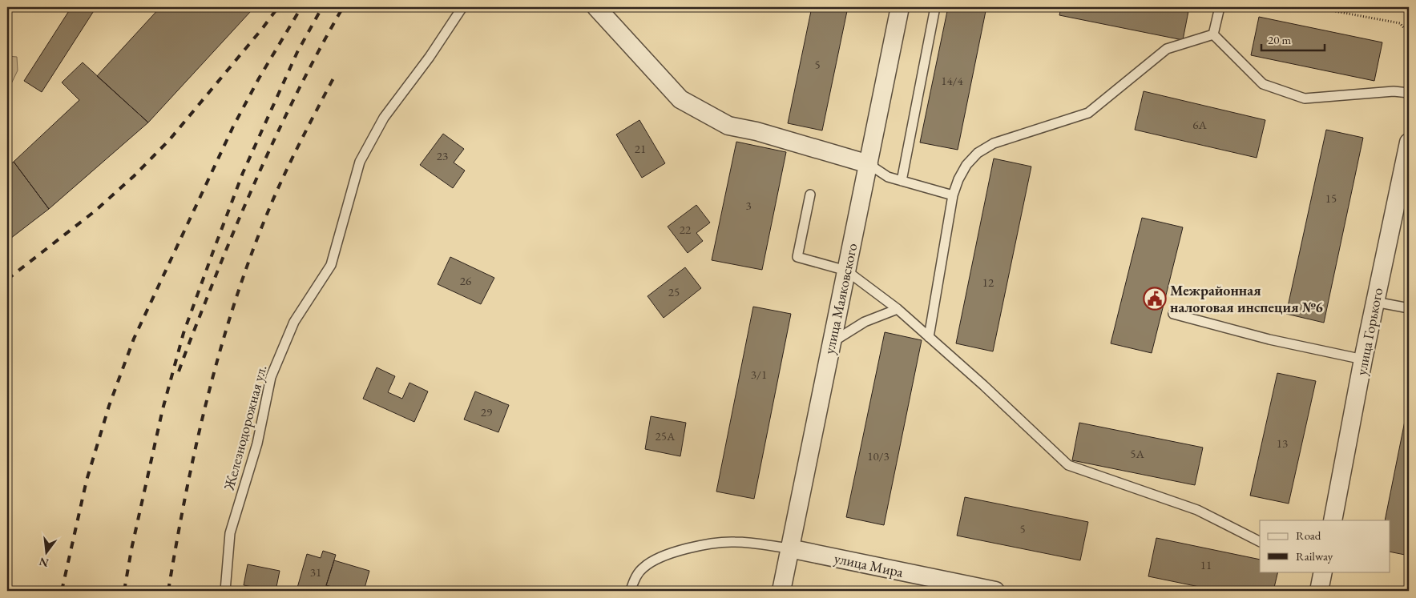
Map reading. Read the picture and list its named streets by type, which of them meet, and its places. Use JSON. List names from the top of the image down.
{
  "streets": {
    "street": ["улица Маяковского", "улица Горького", "улица Мира"],
    "lane": ["Железнодорожная ул."]
  },
  "crossings": [
    ["улица Маяковского", "улица Мира"]
  ],
  "places": {
    "public building": ["Межрайонная налоговая инспеция №6"]
  },
  "house_numbers": [
    "5",
    "14/4",
    "6А",
    "21",
    "23",
    "15",
    "3",
    "22",
    "26",
    "12",
    "25",
    "3/1",
    "29",
    "25А",
    "13",
    "5А",
    "10/3",
    "5",
    "11",
    "31"
  ],
  "legend": ["Road", "Railway"],
  "scale_bar": "20 m",
  "north": "bottom"
}
